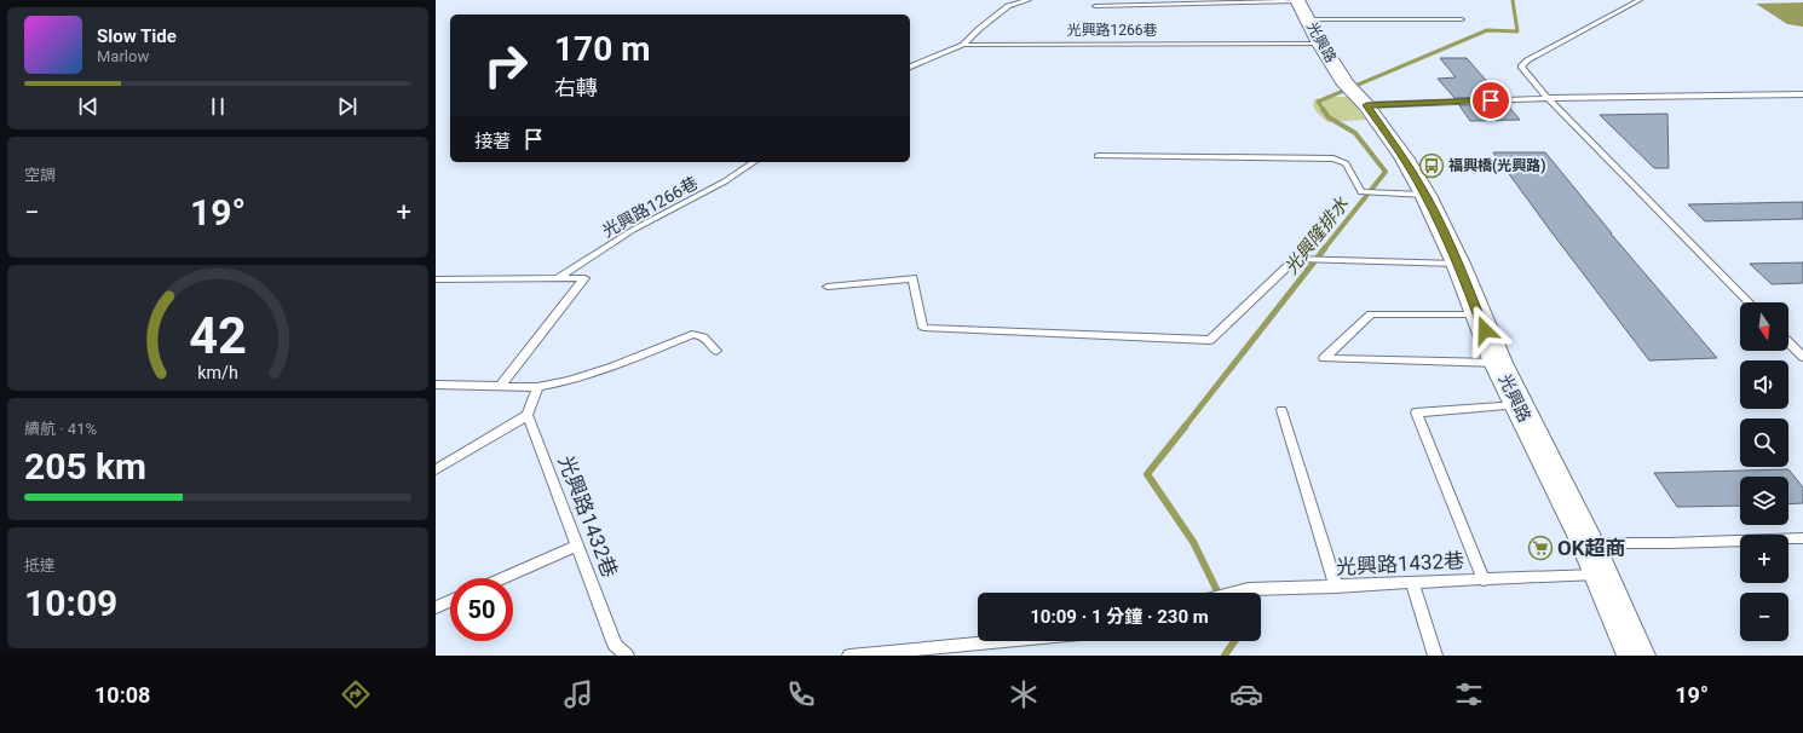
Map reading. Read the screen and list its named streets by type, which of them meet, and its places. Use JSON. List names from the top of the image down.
{
  "streets": {
    "main road": ["光興路"],
    "lane": ["光興路1266巷", "光興路1432巷"]
  },
  "crossings": [
    ["光興路1266巷", "光興路"],
    ["光興路", "光興路1432巷"]
  ],
  "water": ["光興隆排水"],
  "places": {
    "bus stop": ["福興橋(光興路)"],
    "supermarket": ["OK超商"]
  },
  "north": "bottom",
  "page": {
    "turn": ["170 m", "右轉"],
    "song": ["Slow Tide", "Marlow"],
    "then": "接著",
    "tile": [
      "空調",
      ["續航 · 41%", "205 km"],
      ["抵達", "10:09"]
    ],
    "heat": ["−", "19°", "+"],
    "map_buttons": ["+", "−"],
    "limit": "50",
    "trip": "10:09 · 1 分鐘 · 230 m",
    "tabs": ["10:08", "19°"],
    "gauge": ["42", "km/h"]
  }
}
